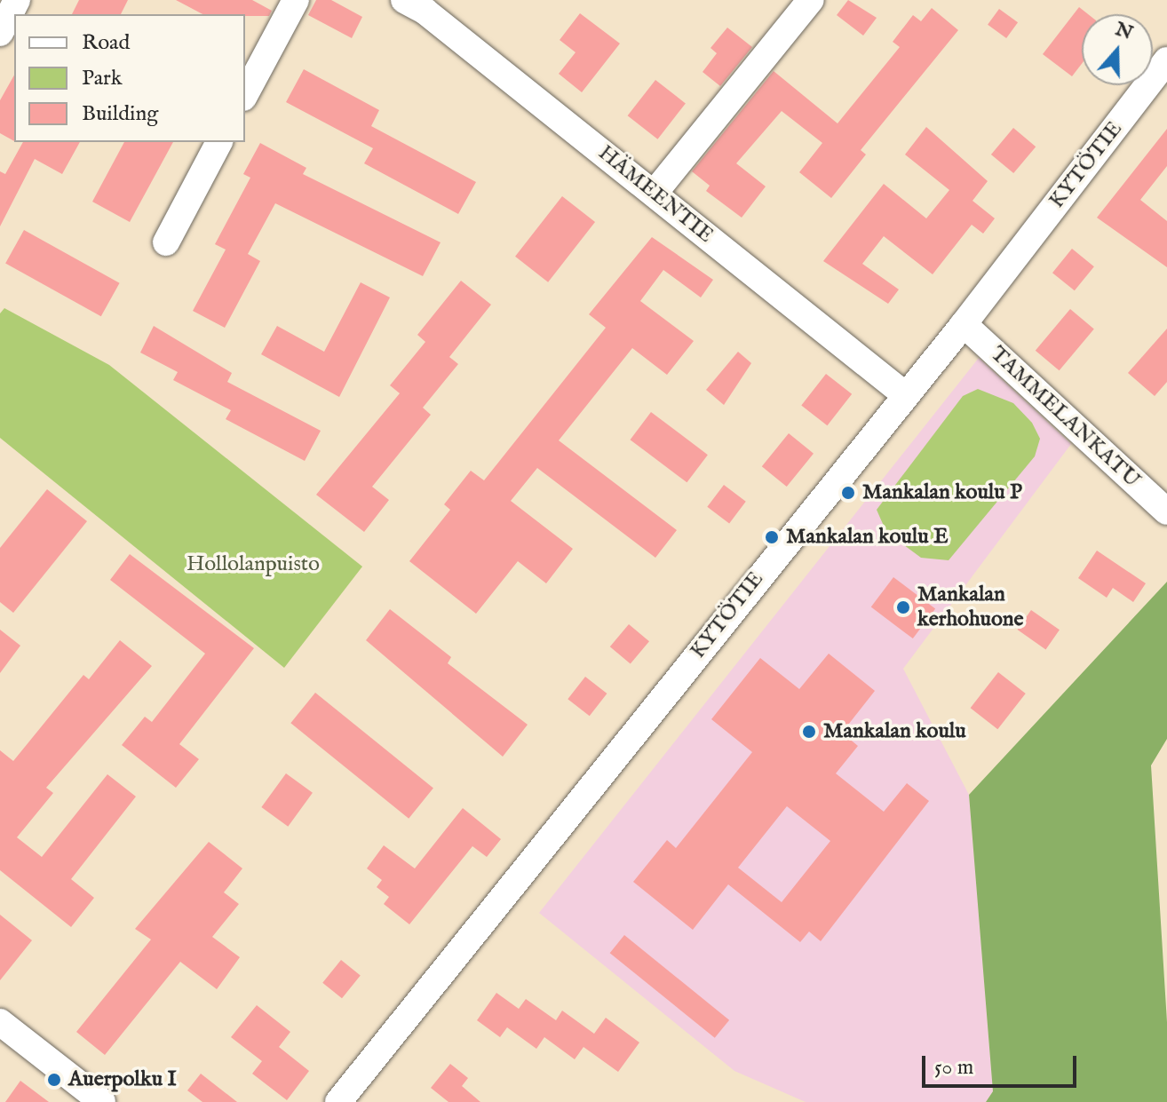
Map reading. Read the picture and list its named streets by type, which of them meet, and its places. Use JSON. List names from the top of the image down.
{
  "streets": {
    "street": ["KYTÖTIE", "HÄMEENTIE", "TAMMELANKATU"]
  },
  "crossings": [
    ["KYTÖTIE", "HÄMEENTIE"],
    ["KYTÖTIE", "TAMMELANKATU"]
  ],
  "parks": ["Hollolanpuisto"],
  "places": [
    "Mankalan koulu P",
    "Mankalan koulu E",
    "Mankalan kerhohuone",
    "Mankalan koulu",
    "Auerpolku I"
  ],
  "legend": ["Road", "Park", "Building"],
  "scale_bar": "50 m",
  "north": "top"
}
